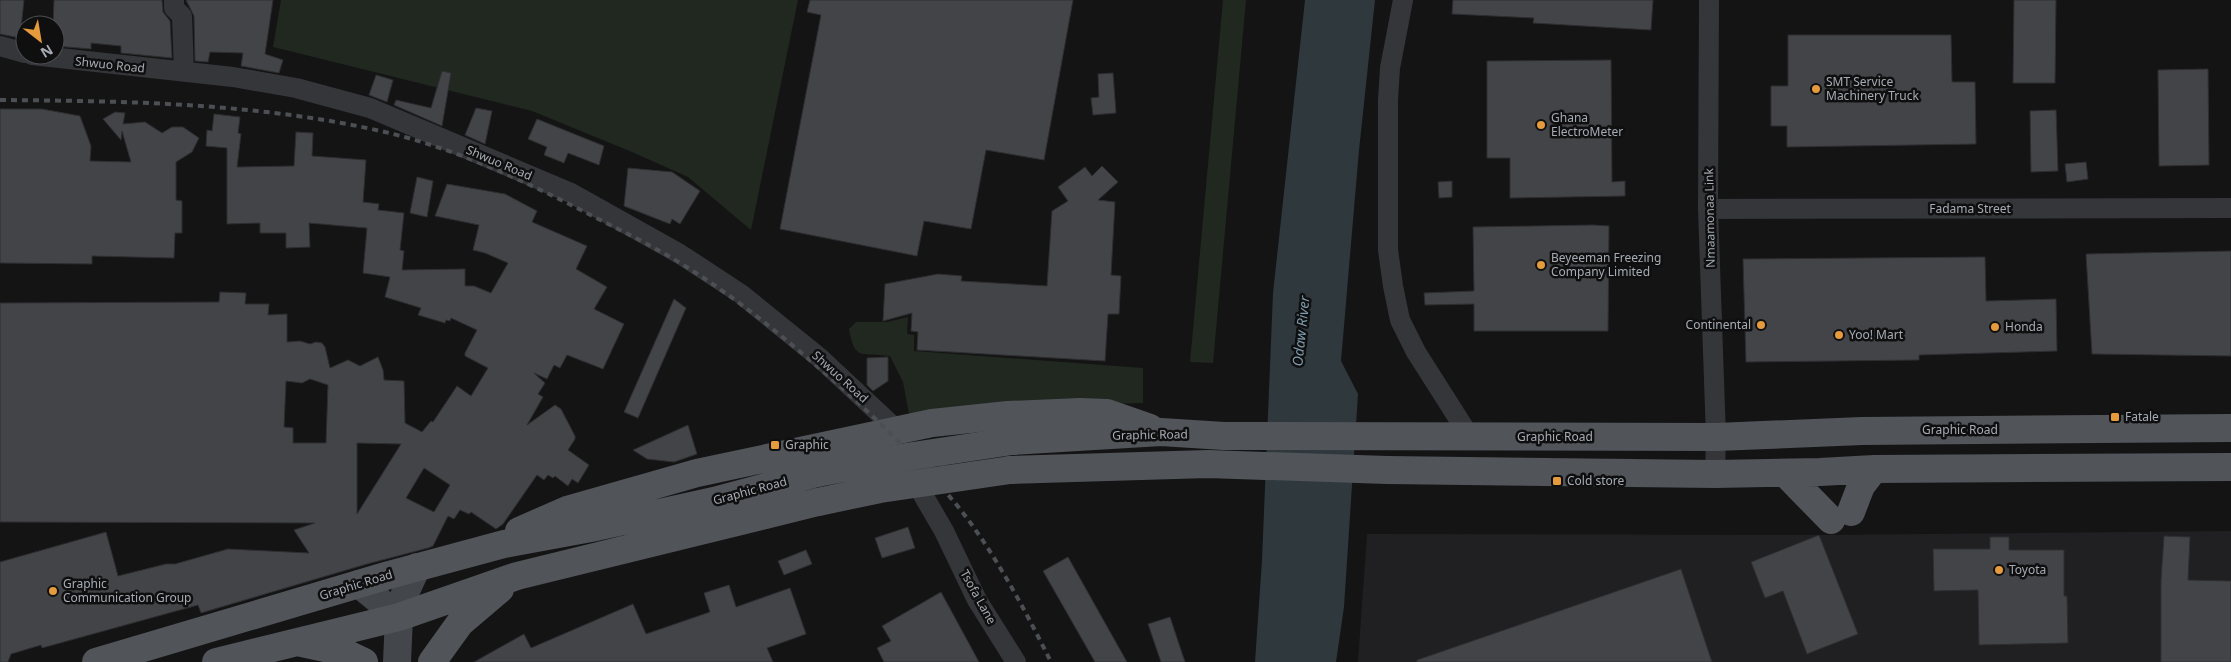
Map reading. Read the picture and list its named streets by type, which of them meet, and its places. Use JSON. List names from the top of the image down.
{
  "streets": {
    "main road": ["Graphic Road"],
    "street": [
      "Shwuo Road",
      "Fadama Street",
      "Nmaamonaa Link",
      "Tsofa Lane"
    ]
  },
  "crossings": [
    ["Fadama Street", "Nmaamonaa Link"],
    ["Nmaamonaa Link", "Graphic Road"]
  ],
  "water": ["Odaw River"],
  "places": {
    "other": [
      "SMT Service Machinery Truck",
      "Ghana ElectroMeter",
      "Beyeeman Freezing Company Limited",
      "Continental",
      "Honda",
      "Yoo! Mart",
      "Toyota",
      "Graphic Communication Group"
    ],
    "transit": ["Fatale", "Graphic", "Cold store"]
  },
  "north": "bottom right"
}
